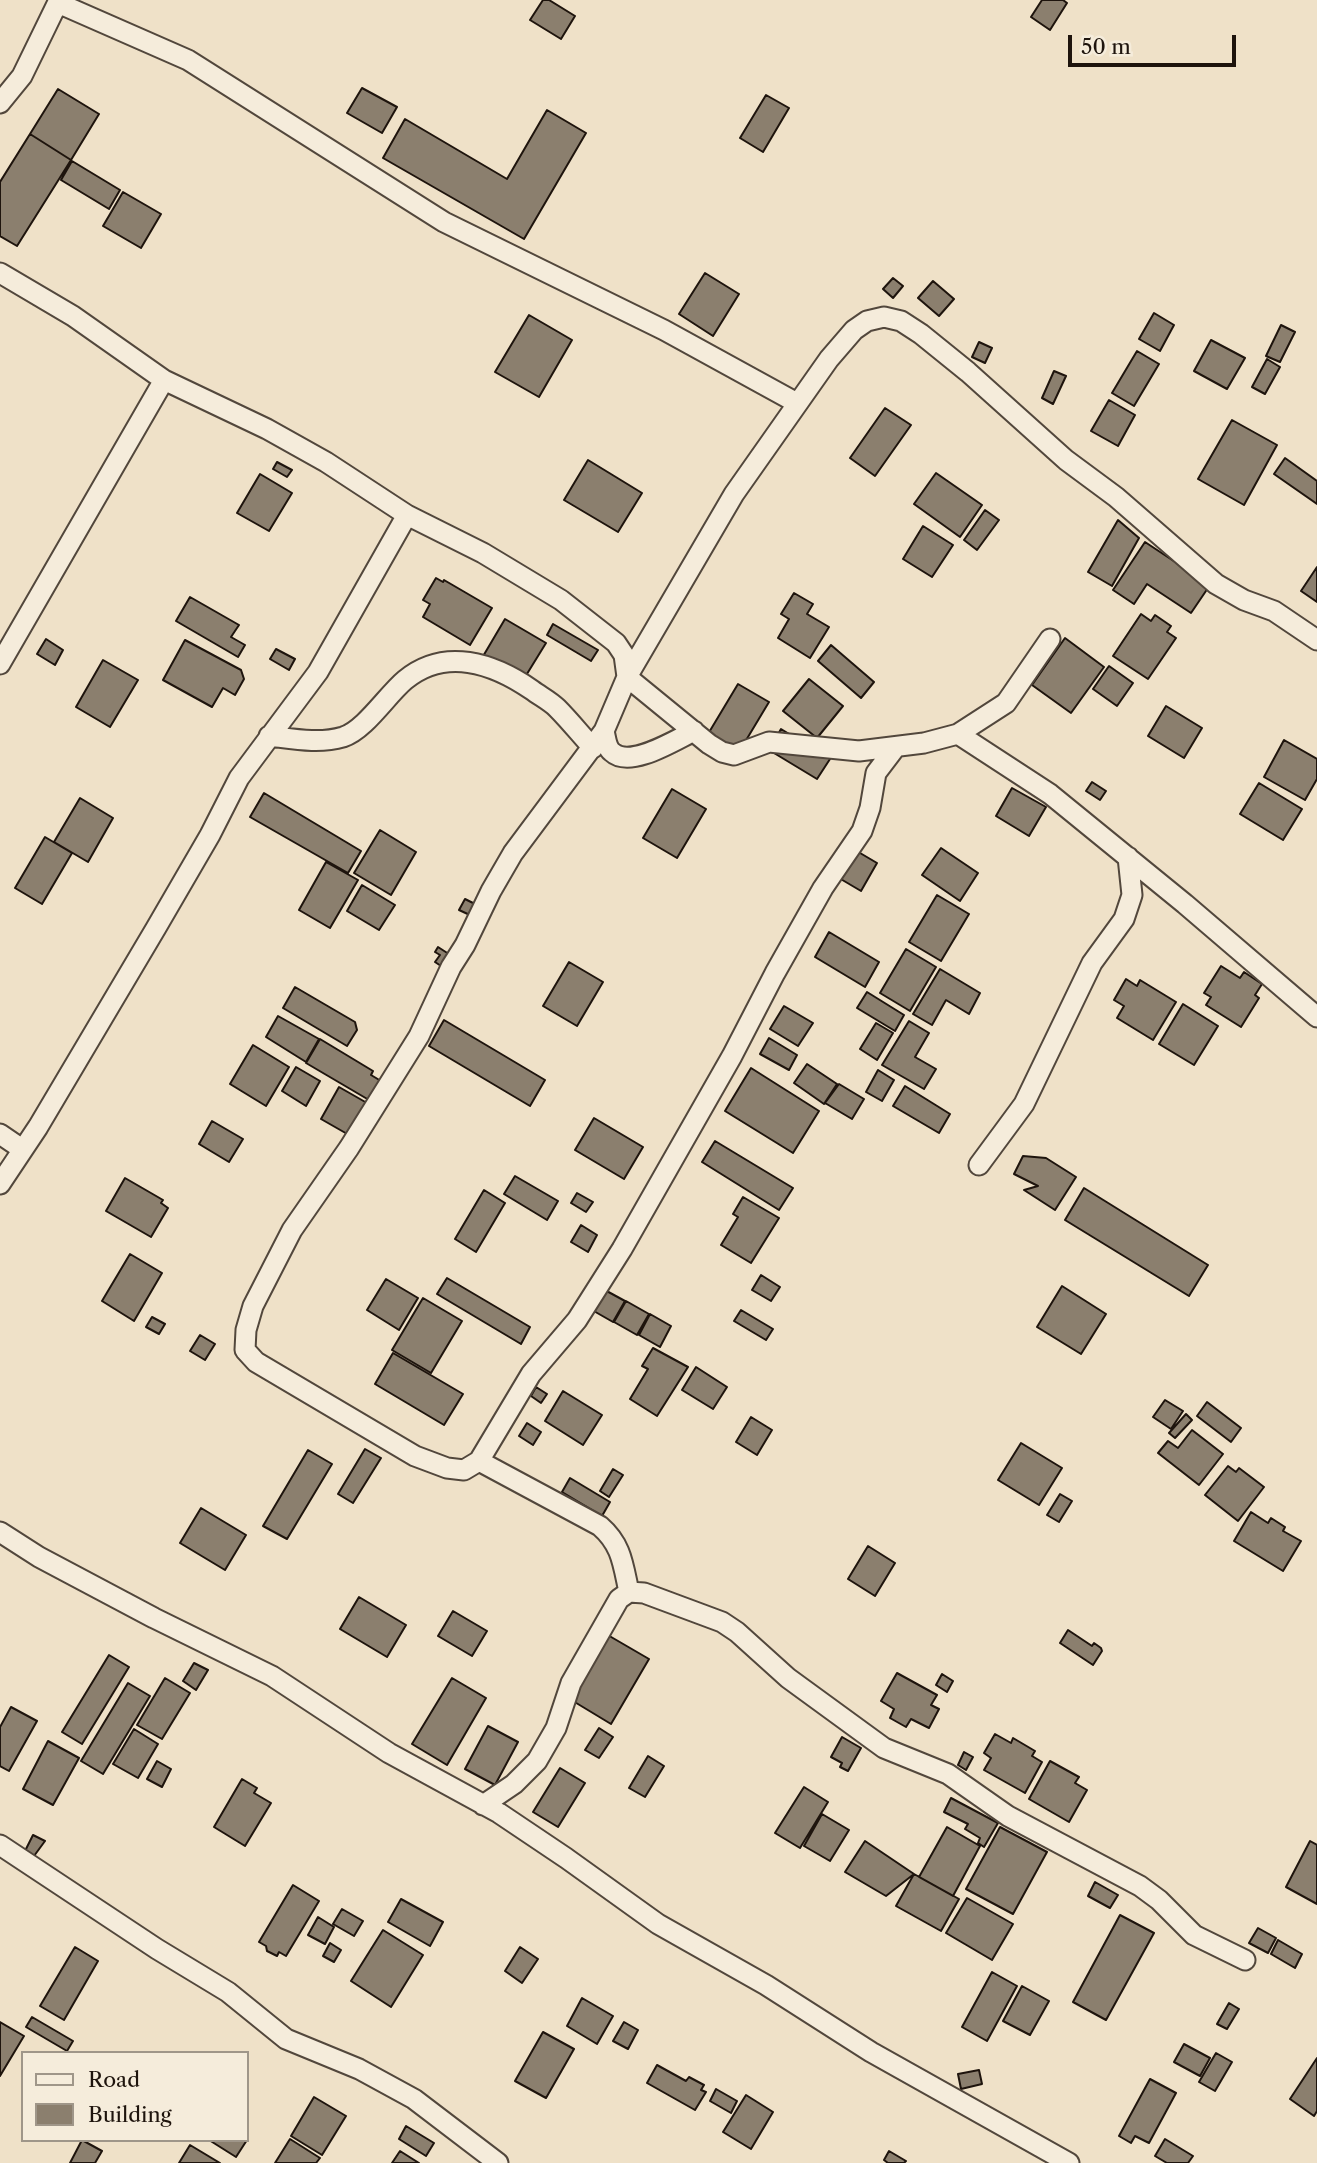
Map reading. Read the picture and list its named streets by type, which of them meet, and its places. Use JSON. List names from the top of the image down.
{
  "legend": ["Road", "Building"],
  "scale_bar": "50 m"
}
